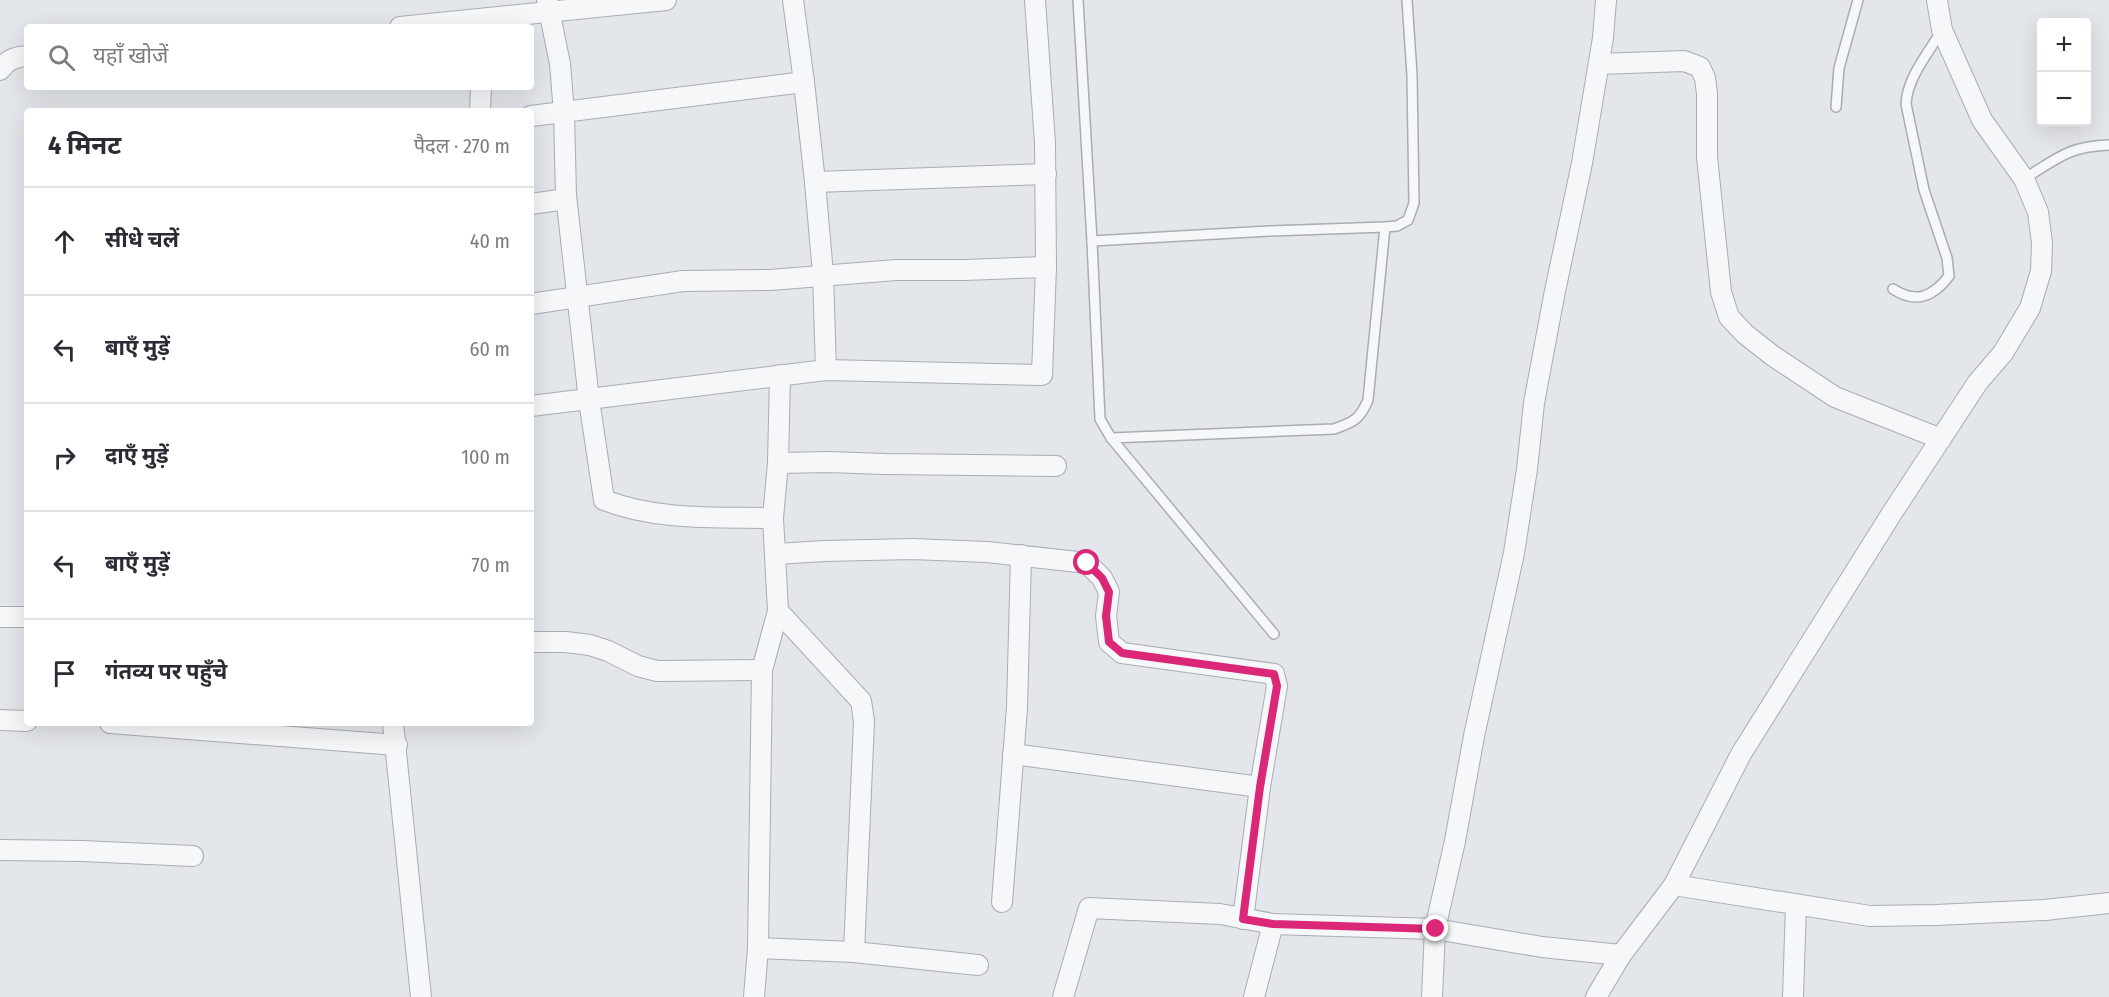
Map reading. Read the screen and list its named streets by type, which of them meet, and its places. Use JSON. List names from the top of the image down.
{
  "page": {
    "map_buttons": ["+", "−"],
    "search": "यहाँ खोजें",
    "heading": ["4 मिनट", "पैदल · 270 m"],
    "list": [
      ["सीधे चलें", "40 m"],
      ["बाएँ मुड़ें", "60 m"],
      ["दाएँ मुड़ें", "100 m"],
      ["बाएँ मुड़ें", "70 m"],
      "गंतव्य पर पहुँचे"
    ]
  }
}
